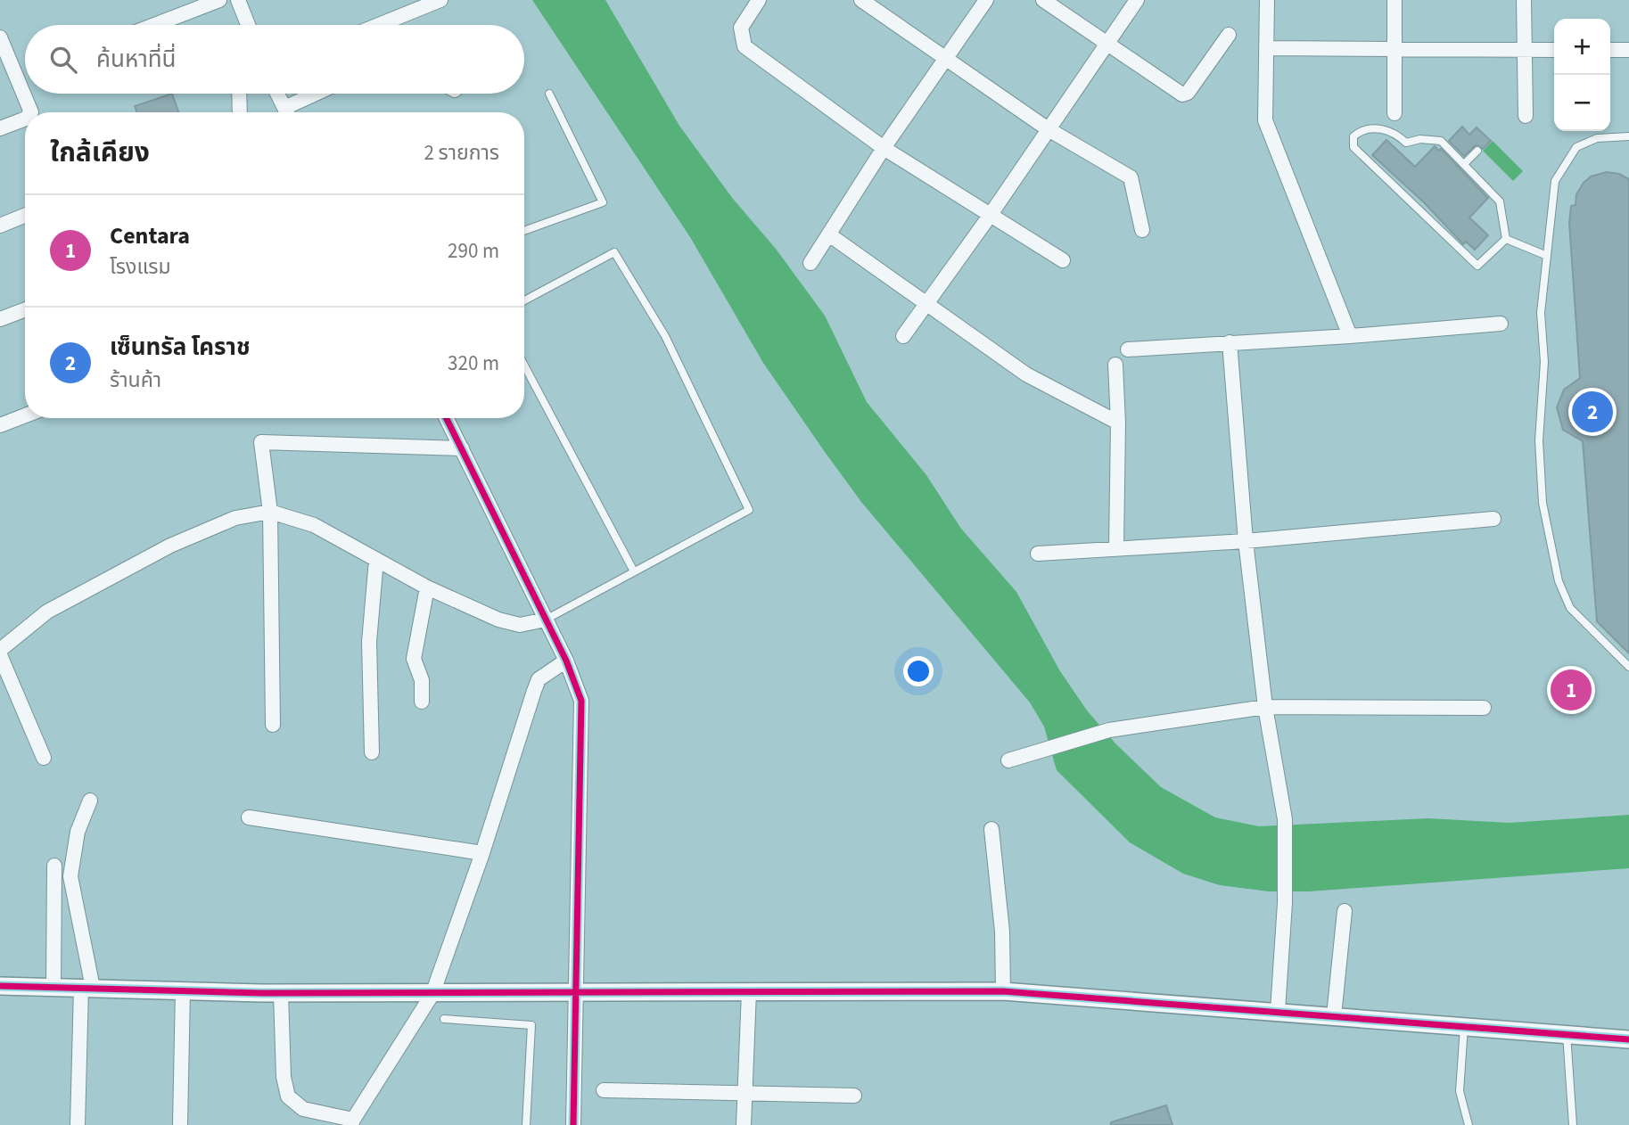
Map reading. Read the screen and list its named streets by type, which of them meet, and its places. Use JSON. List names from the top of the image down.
{
  "page": {
    "map_buttons": ["+", "−"],
    "search": "ค้นหาที่นี่",
    "heading": ["ใกล้เคียง", "2 รายการ"],
    "list": [
      {
        "mark": "1",
        "name": "Centara",
        "note": "โรงแรม",
        "value": "290 m"
      },
      {
        "mark": "2",
        "name": "เซ็นทรัล โคราช",
        "note": "ร้านค้า",
        "value": "320 m"
      }
    ],
    "pins": ["2", "1"]
  }
}
